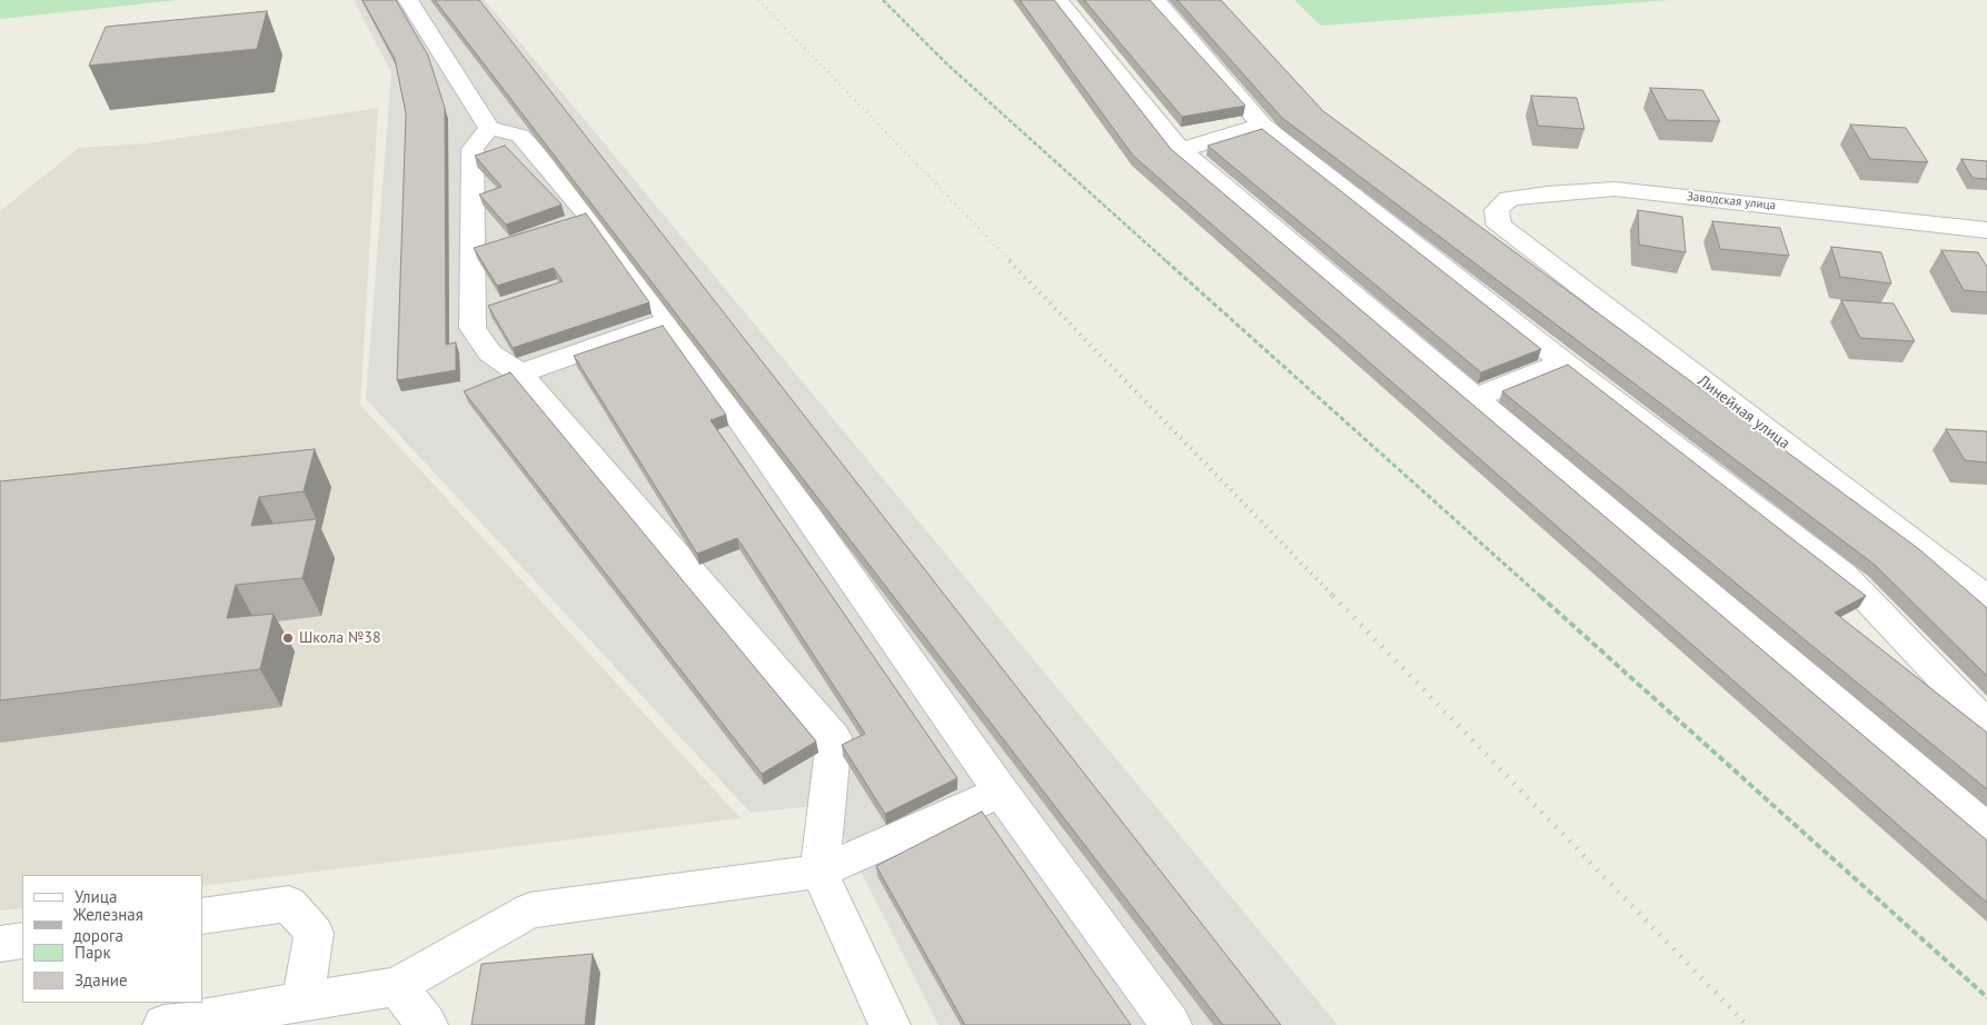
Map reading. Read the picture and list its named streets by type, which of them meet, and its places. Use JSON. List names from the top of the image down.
{
  "streets": {
    "street": ["Заводская улица", "Линейная улица"]
  },
  "crossings": [
    ["Заводская улица", "Линейная улица"]
  ],
  "places": ["Школа №38"],
  "legend": [
    "Улица",
    "Железная дорога",
    "Парк",
    "Здание"
  ]
}
